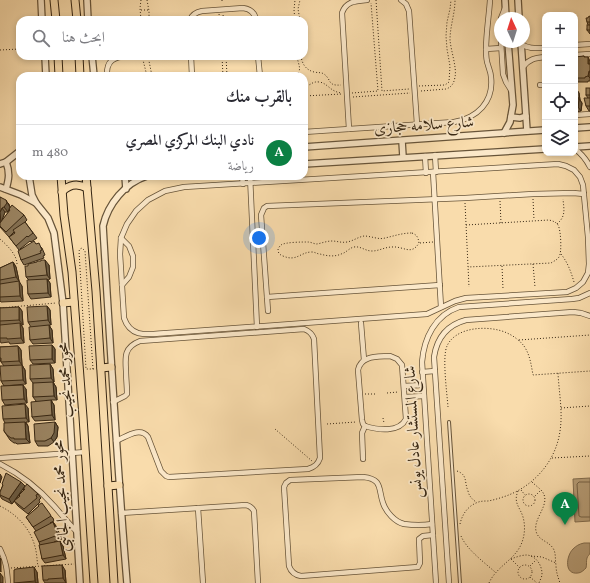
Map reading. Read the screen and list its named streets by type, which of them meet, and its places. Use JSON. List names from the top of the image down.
{
  "streets": {
    "main road": ["محور محمد نجيب"],
    "street": ["شارع سلامه حجازى", "شارع المستشار عادل يونس", "محور محمد نجيب الجانبى"]
  },
  "north": "top",
  "page": {
    "map_buttons": ["+", "−"],
    "search": "ابحث هنا",
    "heading": "بالقرب منك",
    "list": [
      {
        "mark": "A",
        "name": "نادي البنك المركزي المصري",
        "note": "رياضة",
        "value": "480 m"
      }
    ],
    "pins": "A"
  }
}
